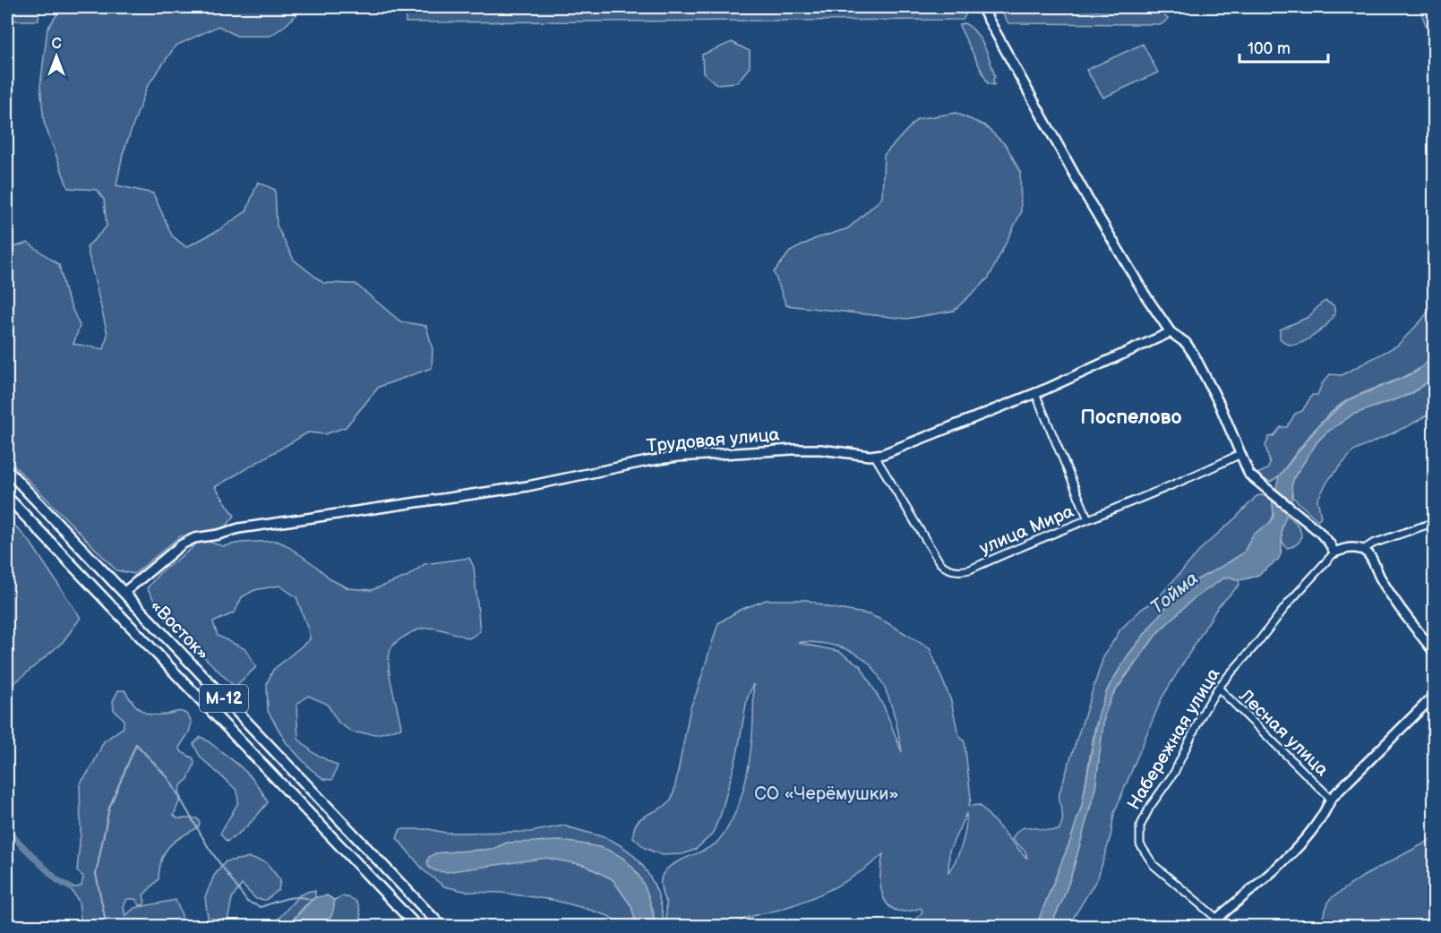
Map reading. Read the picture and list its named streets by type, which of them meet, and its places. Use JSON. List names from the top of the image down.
{
  "streets": {
    "main road": ["«Восток»", "М-12"],
    "street": [
      "Трудовая улица",
      "улица Мира",
      "Лесная улица",
      "Набережная улица"
    ]
  },
  "crossings": [
    ["Трудовая улица", "улица Мира"],
    ["Трудовая улица", "«Восток»"],
    ["Лесная улица", "Набережная улица"]
  ],
  "districts": ["Поспелово"],
  "water": ["Тойма"],
  "parks": ["СО «Черёмушки»"],
  "scale_bar": "100 m",
  "north": "top"
}
